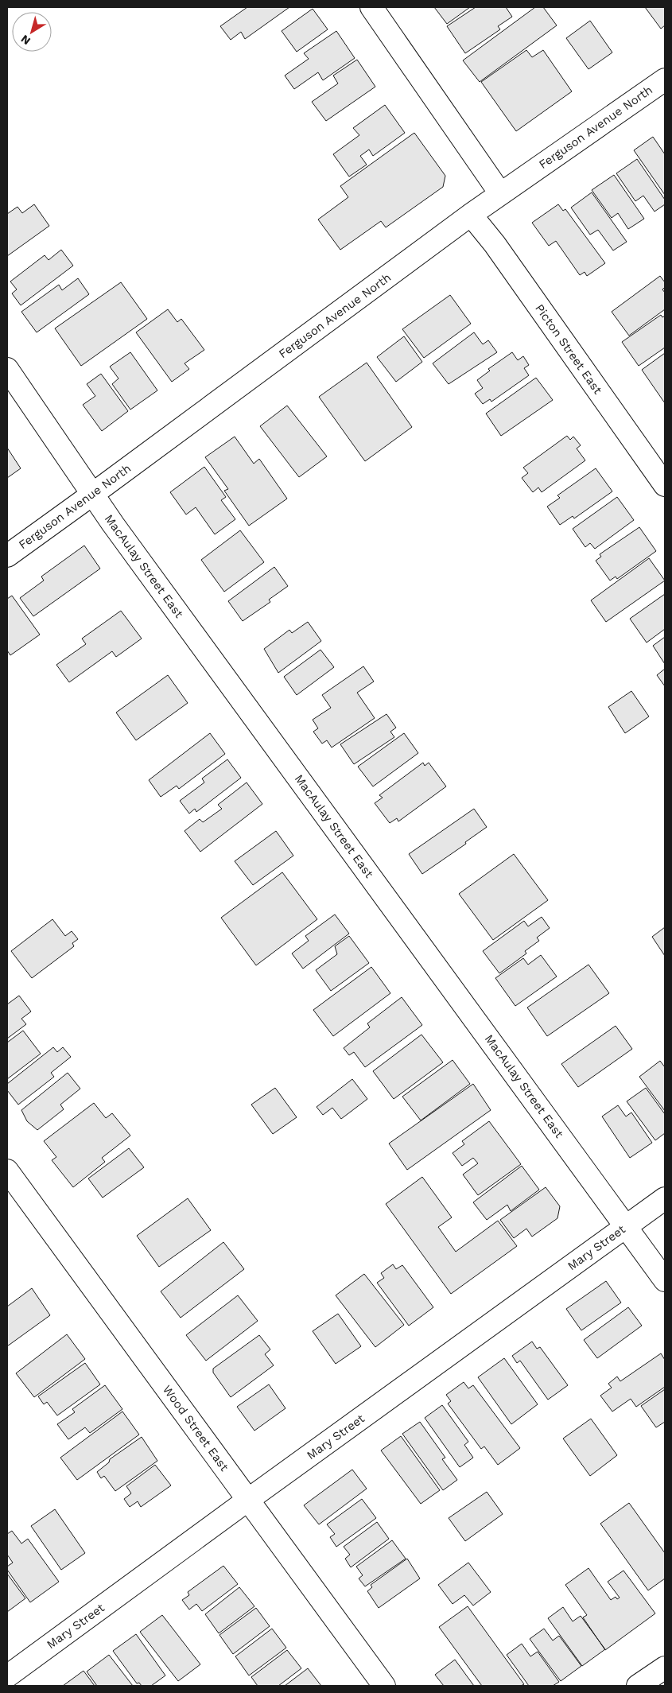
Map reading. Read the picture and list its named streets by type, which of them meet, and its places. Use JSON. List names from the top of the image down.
{
  "streets": {
    "street": [
      "Ferguson Avenue North",
      "Picton Street East",
      "MacAulay Street East",
      "Mary Street",
      "Wood Street East"
    ]
  },
  "crossings": [
    ["Ferguson Avenue North", "Picton Street East"],
    ["Ferguson Avenue North", "MacAulay Street East"],
    ["MacAulay Street East", "Mary Street"],
    ["Mary Street", "Wood Street East"]
  ],
  "north": "bottom left"
}
